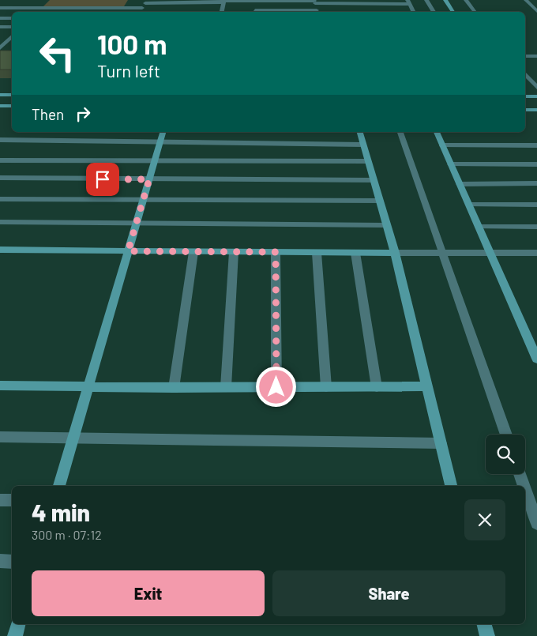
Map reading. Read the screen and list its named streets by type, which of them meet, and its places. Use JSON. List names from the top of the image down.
{
  "page": {
    "turn": ["100 m", "Turn left"],
    "then": "Then",
    "heading": ["4 min", "300 m · 07:12"],
    "buttons": ["Exit", "Share"]
  }
}
